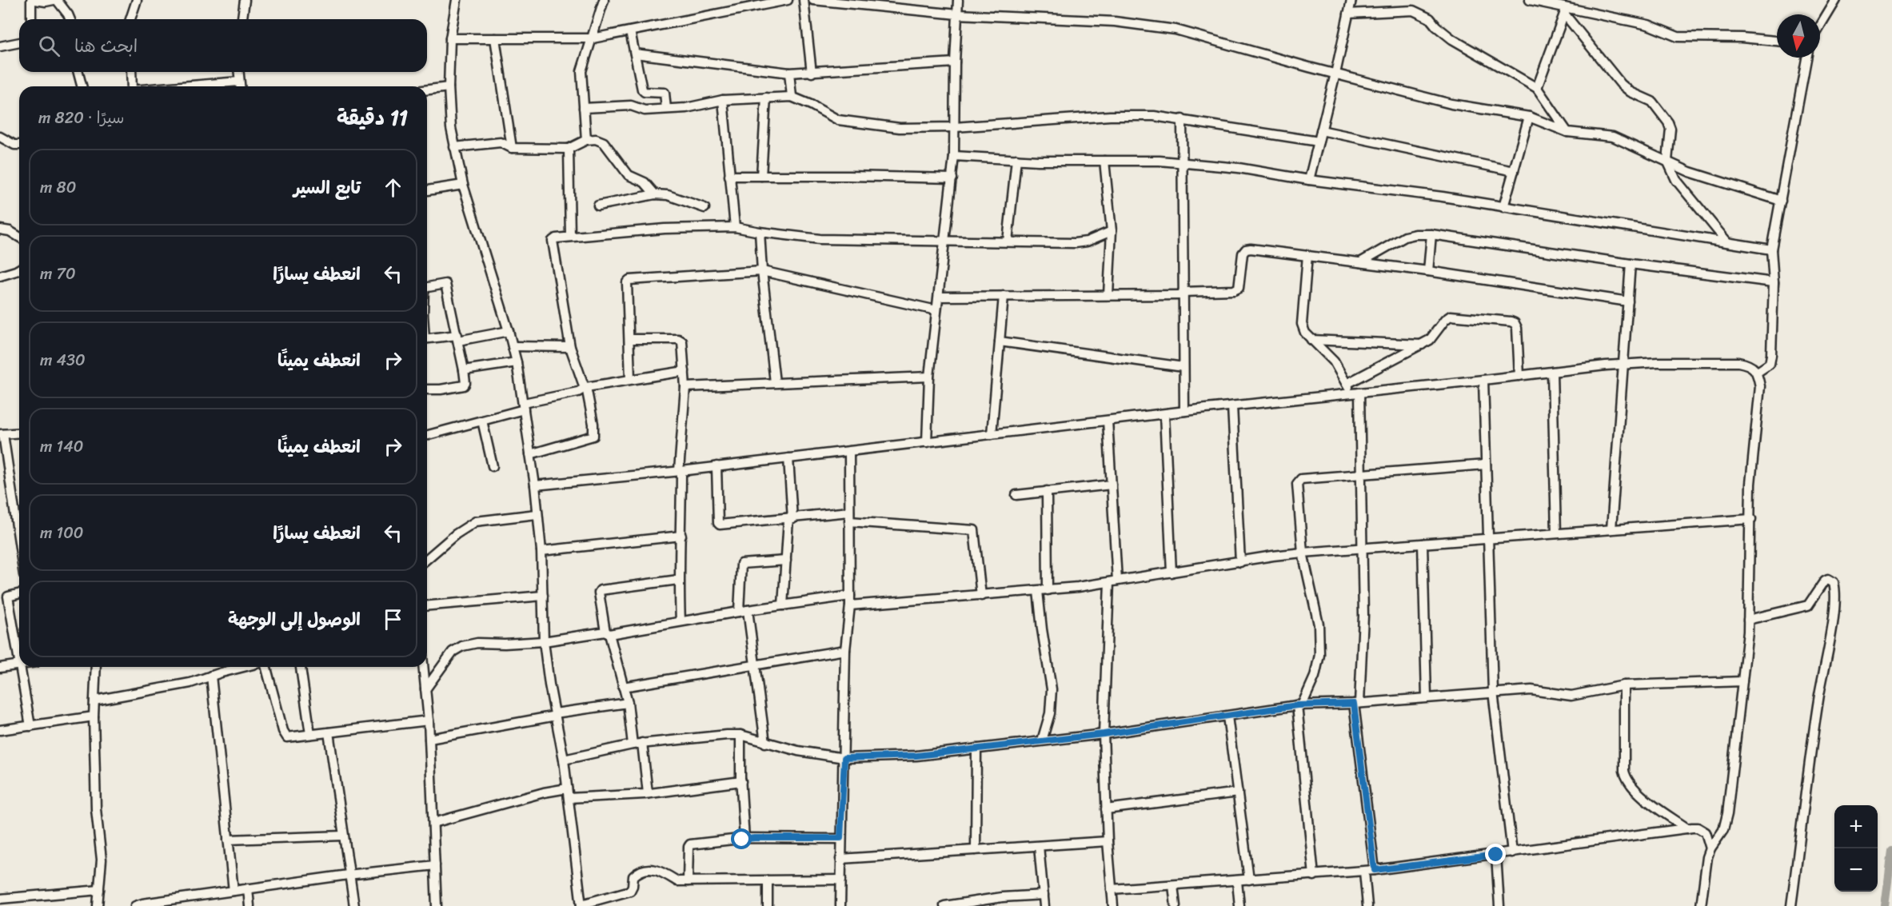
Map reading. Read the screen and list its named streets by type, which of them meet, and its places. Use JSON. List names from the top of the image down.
{
  "north": "bottom",
  "page": {
    "search": "ابحث هنا",
    "heading": ["11 دقيقة", "سيرًا · 820 m"],
    "list": [
      ["تابع السير", "80 m"],
      ["انعطف يسارًا", "70 m"],
      ["انعطف يمينًا", "430 m"],
      ["انعطف يمينًا", "140 m"],
      ["انعطف يسارًا", "100 m"],
      "الوصول إلى الوجهة"
    ],
    "map_buttons": ["+", "−"]
  }
}
